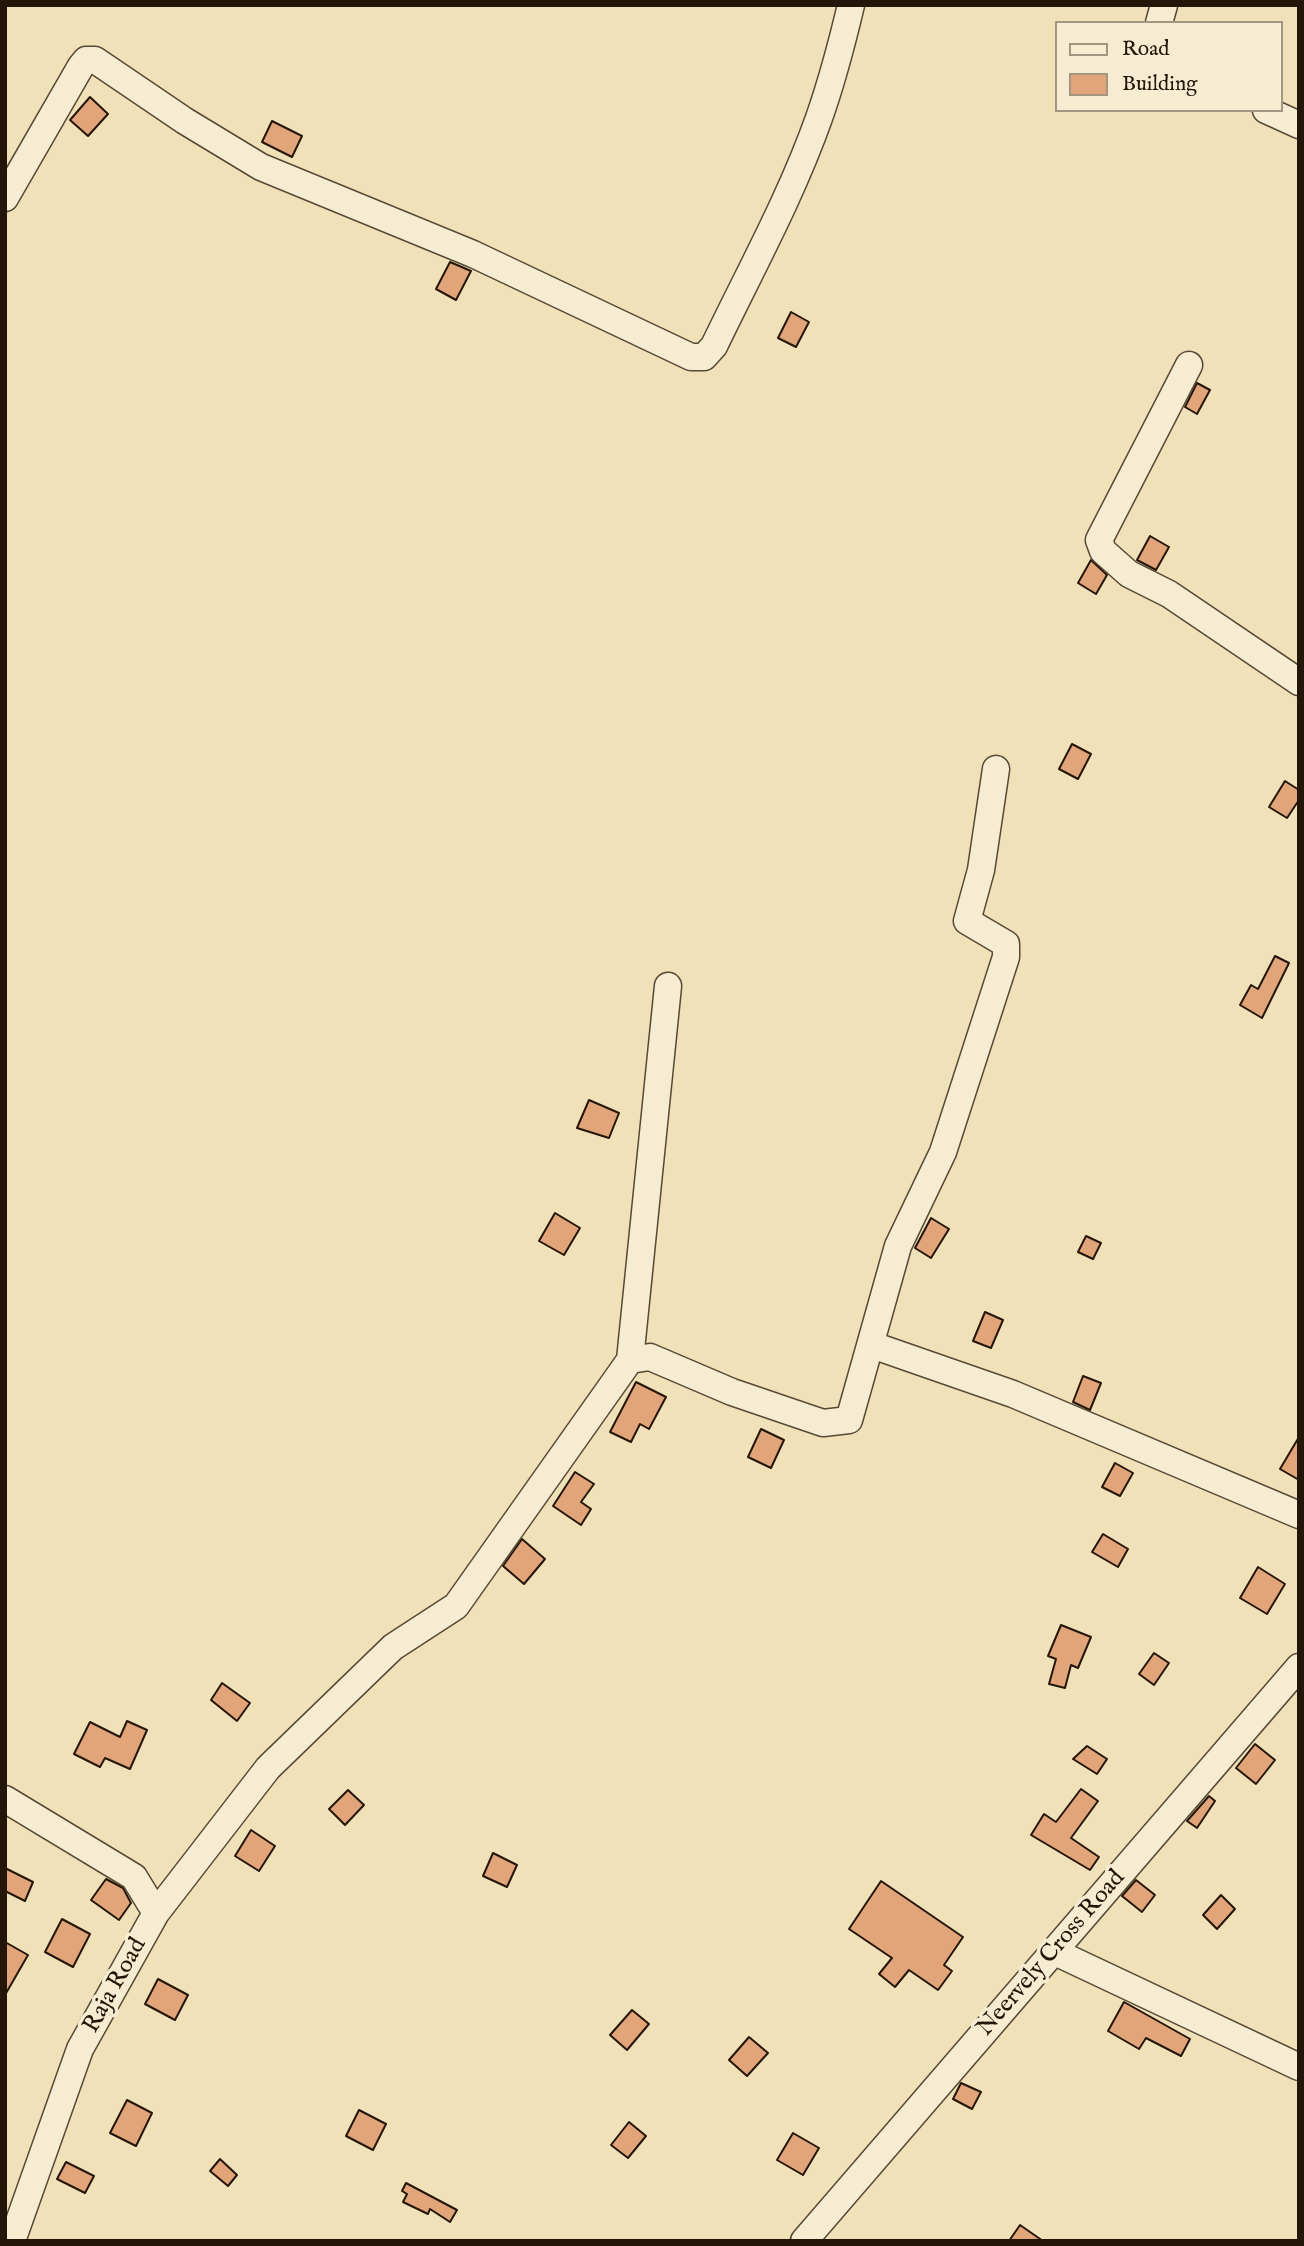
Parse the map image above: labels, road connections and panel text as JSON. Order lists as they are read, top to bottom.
{
  "streets": {
    "street": ["Neervely Cross Road", "Raja Road"]
  },
  "legend": ["Road", "Building"]
}
